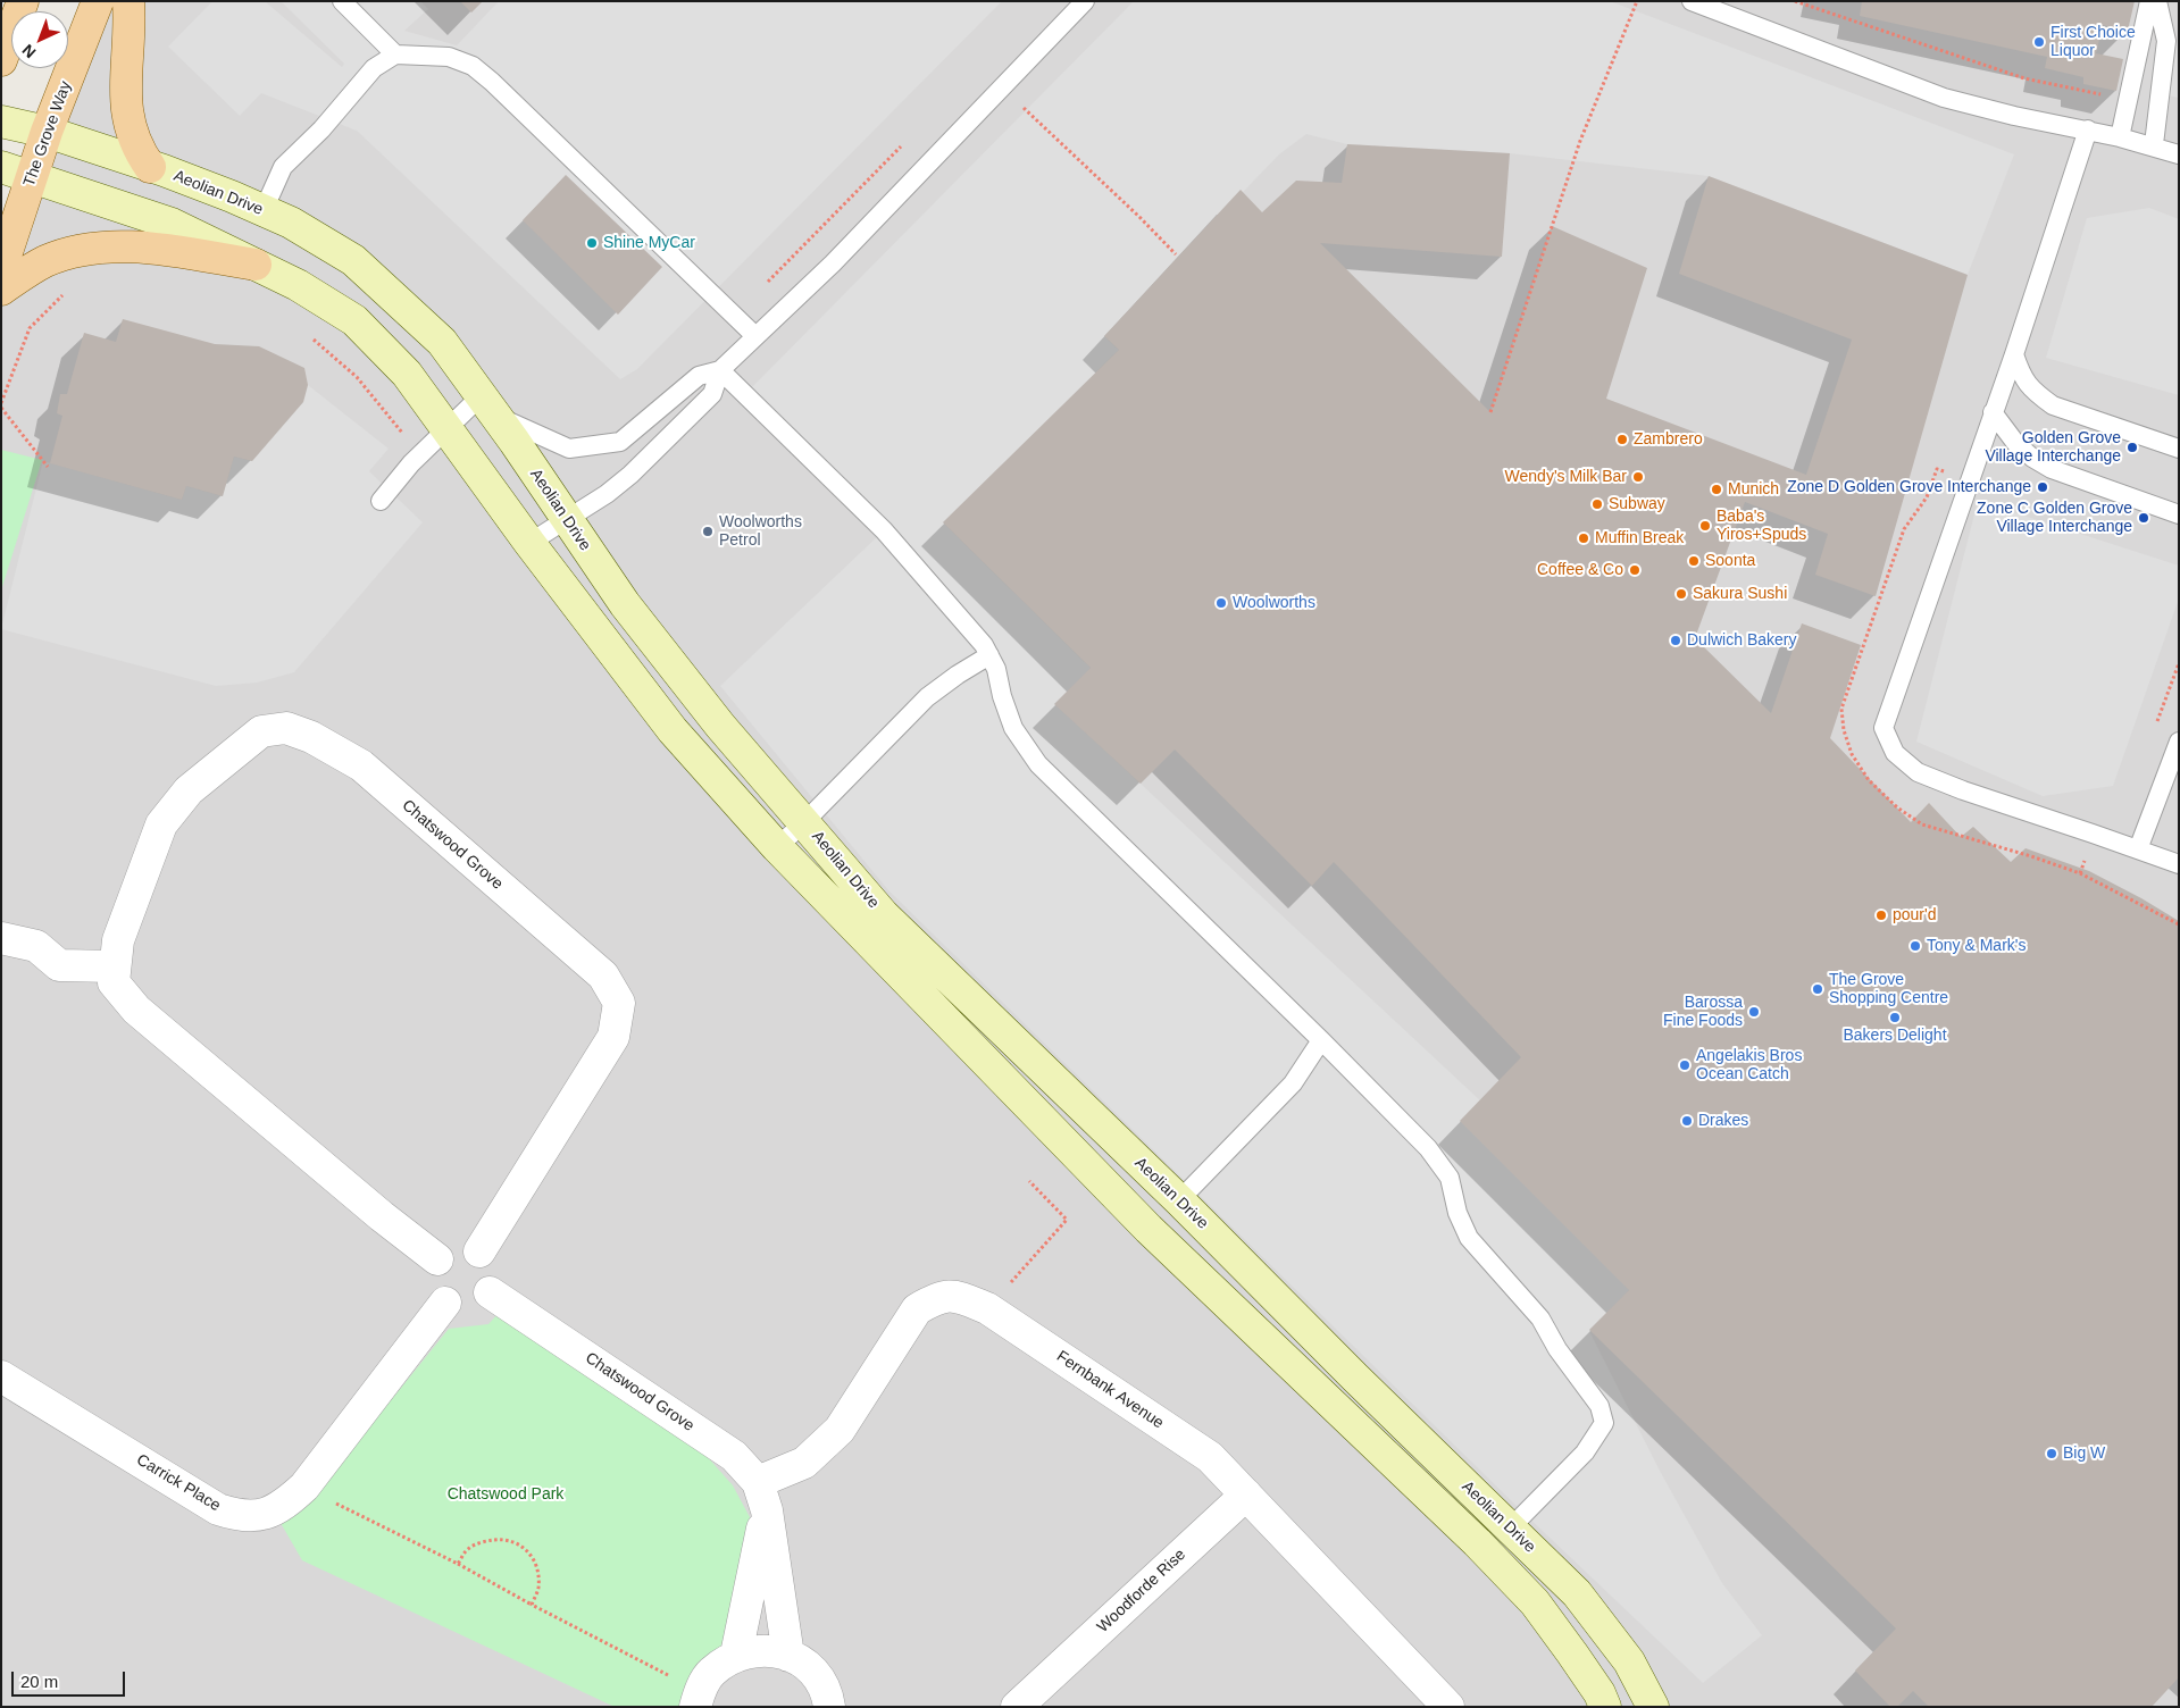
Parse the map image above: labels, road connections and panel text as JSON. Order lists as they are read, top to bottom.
{
  "streets": {
    "main road": ["The Grove Way"],
    "street": [
      "Aeolian Drive",
      "Chatswood Grove",
      "Fernbank Avenue",
      "Carrick Place",
      "Woodforde Rise"
    ]
  },
  "crossings": [
    ["The Grove Way", "Aeolian Drive"],
    ["Chatswood Grove", "Fernbank Avenue"],
    ["Chatswood Grove", "Carrick Place"],
    ["Fernbank Avenue", "Woodforde Rise"]
  ],
  "parks": ["Chatswood Park"],
  "places": [
    "First Choice Liquor",
    "Shine MyCar",
    "Zambrero",
    "Golden Grove Village Interchange",
    "Wendy's Milk Bar",
    "Zone D Golden Grove Interchange",
    "Munich",
    "Subway",
    "Zone C Golden Grove Village Interchange",
    "Baba's Yiros+Spuds",
    "Woolworths Petrol",
    "Muffin Break",
    "Soonta",
    "Coffee & Co",
    "Sakura Sushi",
    "Woolworths",
    "Dulwich Bakery",
    "pour'd",
    "Tony & Mark's",
    "The Grove Shopping Centre",
    "Barossa Fine Foods",
    "Bakers Delight",
    "Angelakis Bros Ocean Catch",
    "Drakes",
    "Big W"
  ],
  "scale_bar": "20 m",
  "north": "bottom left"
}
